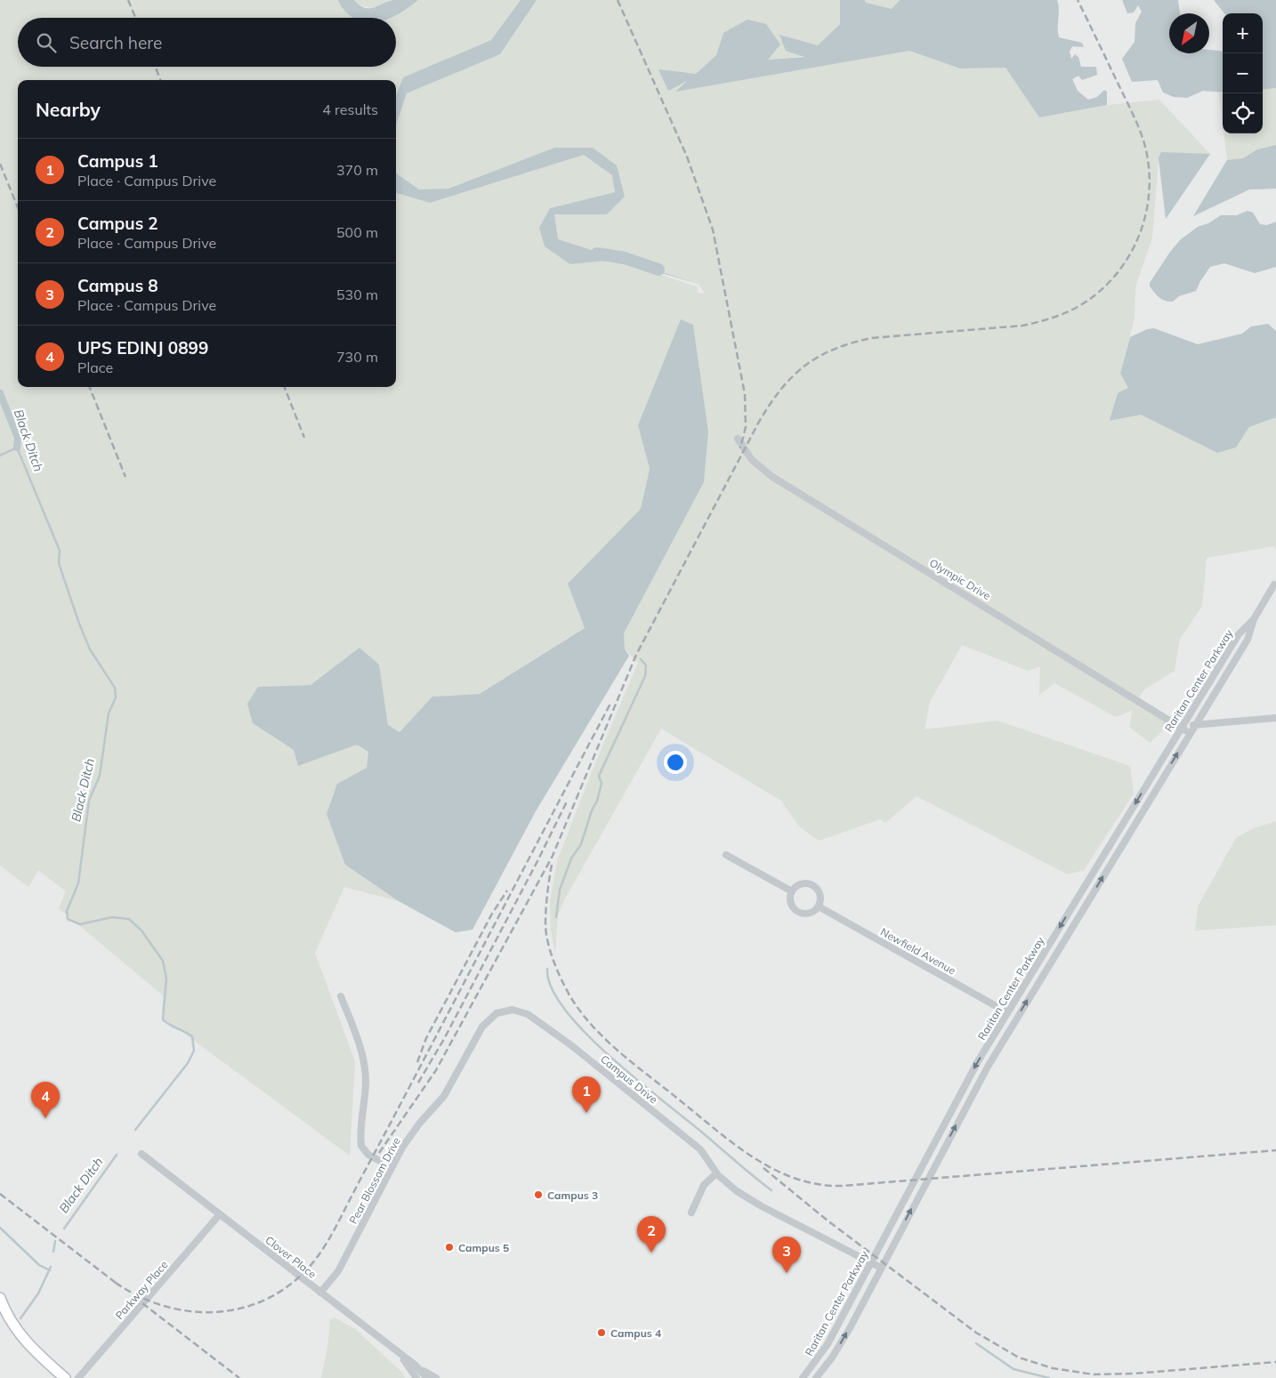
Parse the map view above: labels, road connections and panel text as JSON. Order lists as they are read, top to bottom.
{
  "streets": {
    "street": [
      "Olympic Drive",
      "Raritan Center Parkway",
      "Newfield Avenue",
      "Campus Drive",
      "Pear Blossom Drive",
      "Clover Place",
      "Parkway Place"
    ]
  },
  "crossings": [
    ["Olympic Drive", "Raritan Center Parkway"],
    ["Raritan Center Parkway", "Newfield Avenue"],
    ["Raritan Center Parkway", "Campus Drive"],
    ["Campus Drive", "Pear Blossom Drive"],
    ["Pear Blossom Drive", "Clover Place"],
    ["Clover Place", "Parkway Place"]
  ],
  "water": ["Black Ditch"],
  "places": ["Campus 3", "Campus 5", "Campus 4"],
  "north": "bottom left",
  "page": {
    "map_buttons": ["+", "−"],
    "search": "Search here",
    "heading": ["Nearby", "4 results"],
    "list": [
      {
        "mark": "1",
        "name": "Campus 1",
        "note": "Place · Campus Drive",
        "value": "370 m"
      },
      {
        "mark": "2",
        "name": "Campus 2",
        "note": "Place · Campus Drive",
        "value": "500 m"
      },
      {
        "mark": "3",
        "name": "Campus 8",
        "note": "Place · Campus Drive",
        "value": "530 m"
      },
      {
        "mark": "4",
        "name": "UPS EDINJ 0899",
        "note": "Place",
        "value": "730 m"
      }
    ],
    "pins": [
      "1",
      "4",
      "2",
      "3"
    ]
  }
}
